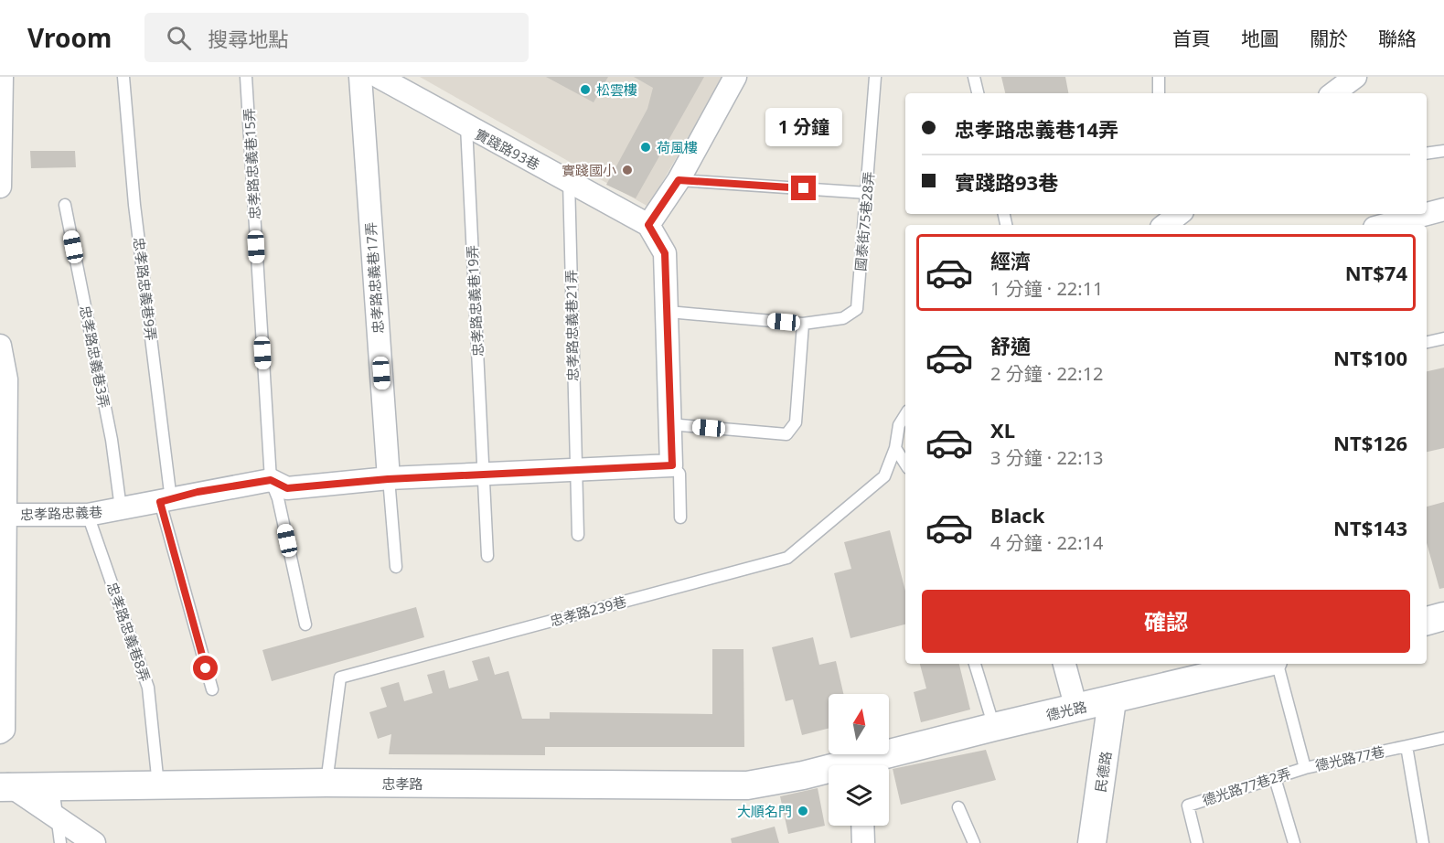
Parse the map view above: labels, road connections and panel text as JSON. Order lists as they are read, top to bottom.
{
  "streets": {
    "street": [
      "實踐路93巷",
      "忠孝路忠義巷17弄",
      "忠孝路忠義巷",
      "德光路",
      "民德路",
      "忠孝路"
    ],
    "lane": [
      "忠孝路忠義巷15弄",
      "國泰街75巷28弄",
      "忠孝路忠義巷9弄",
      "忠孝路忠義巷19弄",
      "忠孝路忠義巷21弄",
      "忠孝路忠義巷3弄",
      "忠孝路239巷",
      "忠孝路忠義巷8弄",
      "德光路77巷",
      "德光路77巷2弄"
    ]
  },
  "crossings": [
    ["實踐路93巷", "忠孝路忠義巷19弄"],
    ["實踐路93巷", "忠孝路忠義巷21弄"],
    ["忠孝路忠義巷15弄", "忠孝路忠義巷"],
    ["忠孝路忠義巷17弄", "忠孝路忠義巷"],
    ["忠孝路忠義巷9弄", "忠孝路忠義巷"],
    ["忠孝路忠義巷19弄", "忠孝路忠義巷"],
    ["忠孝路忠義巷21弄", "忠孝路忠義巷"],
    ["忠孝路忠義巷3弄", "忠孝路忠義巷"],
    ["忠孝路忠義巷", "忠孝路忠義巷8弄"],
    ["忠孝路239巷", "忠孝路"],
    ["忠孝路忠義巷8弄", "忠孝路"],
    ["德光路", "民德路"],
    ["德光路", "忠孝路"],
    ["德光路77巷", "德光路77巷2弄"]
  ],
  "places": [
    "松雲樓",
    "荷風樓",
    "實踐國小",
    "大順名門"
  ],
  "north": "top",
  "page": {
    "header": "Vroom",
    "search": "搜尋地點",
    "nav": [
      "首頁",
      "地圖",
      "關於",
      "聯絡"
    ],
    "banner": ["忠孝路忠義巷14弄", "實踐路93巷"],
    "bubble": "1 分鐘",
    "list": [
      {
        "name": "經濟",
        "note": "1 分鐘 · 22:11",
        "value": "NT$74"
      },
      {
        "name": "舒適",
        "note": "2 分鐘 · 22:12",
        "value": "NT$100"
      },
      {
        "name": "XL",
        "note": "3 分鐘 · 22:13",
        "value": "NT$126"
      },
      {
        "name": "Black",
        "note": "4 分鐘 · 22:14",
        "value": "NT$143"
      }
    ],
    "buttons": "確認"
  }
}
